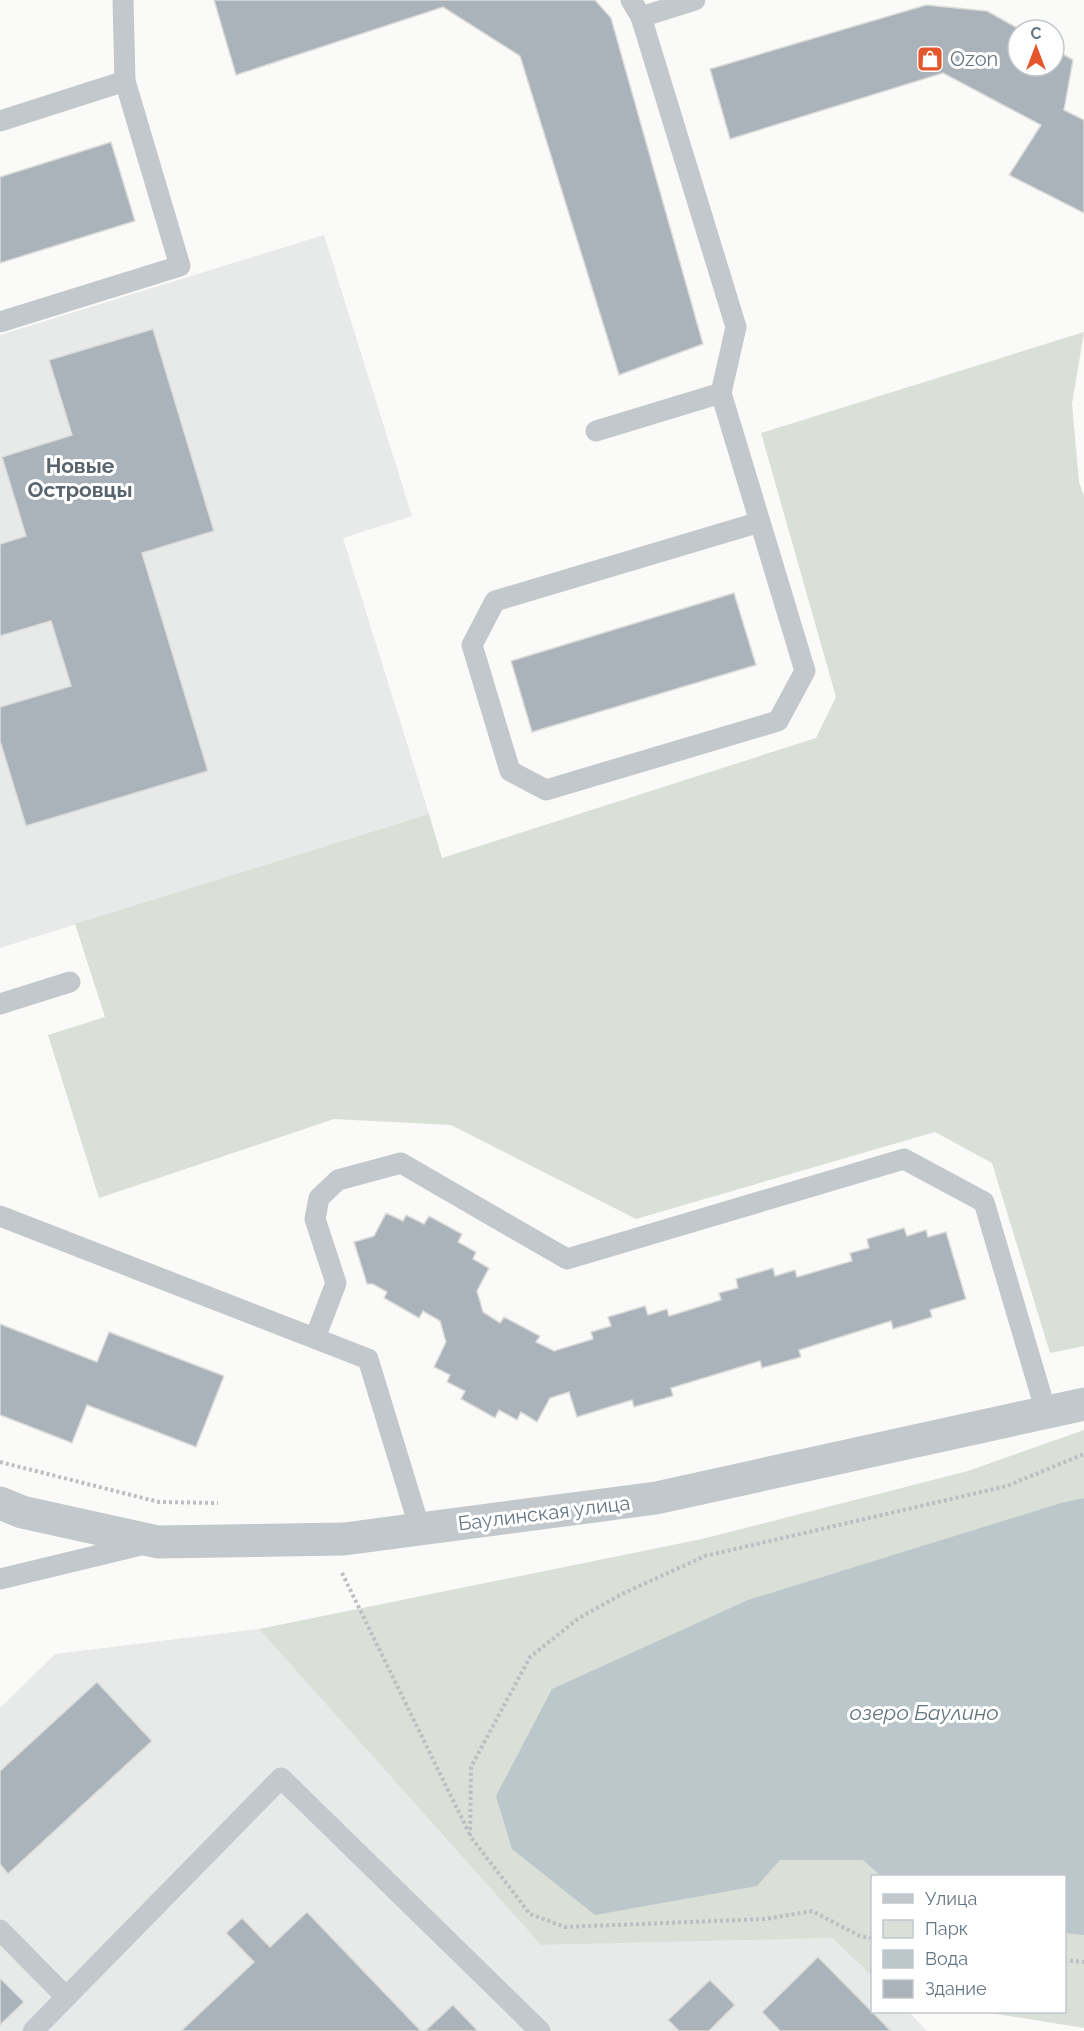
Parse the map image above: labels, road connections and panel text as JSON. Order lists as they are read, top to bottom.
{
  "streets": {
    "street": ["Баулинская улица"]
  },
  "districts": ["Новые Островцы"],
  "water": ["озеро Баулино"],
  "places": {
    "shop": ["Ozon"]
  },
  "legend": [
    "Улица",
    "Парк",
    "Вода",
    "Здание"
  ],
  "north": "top"
}
